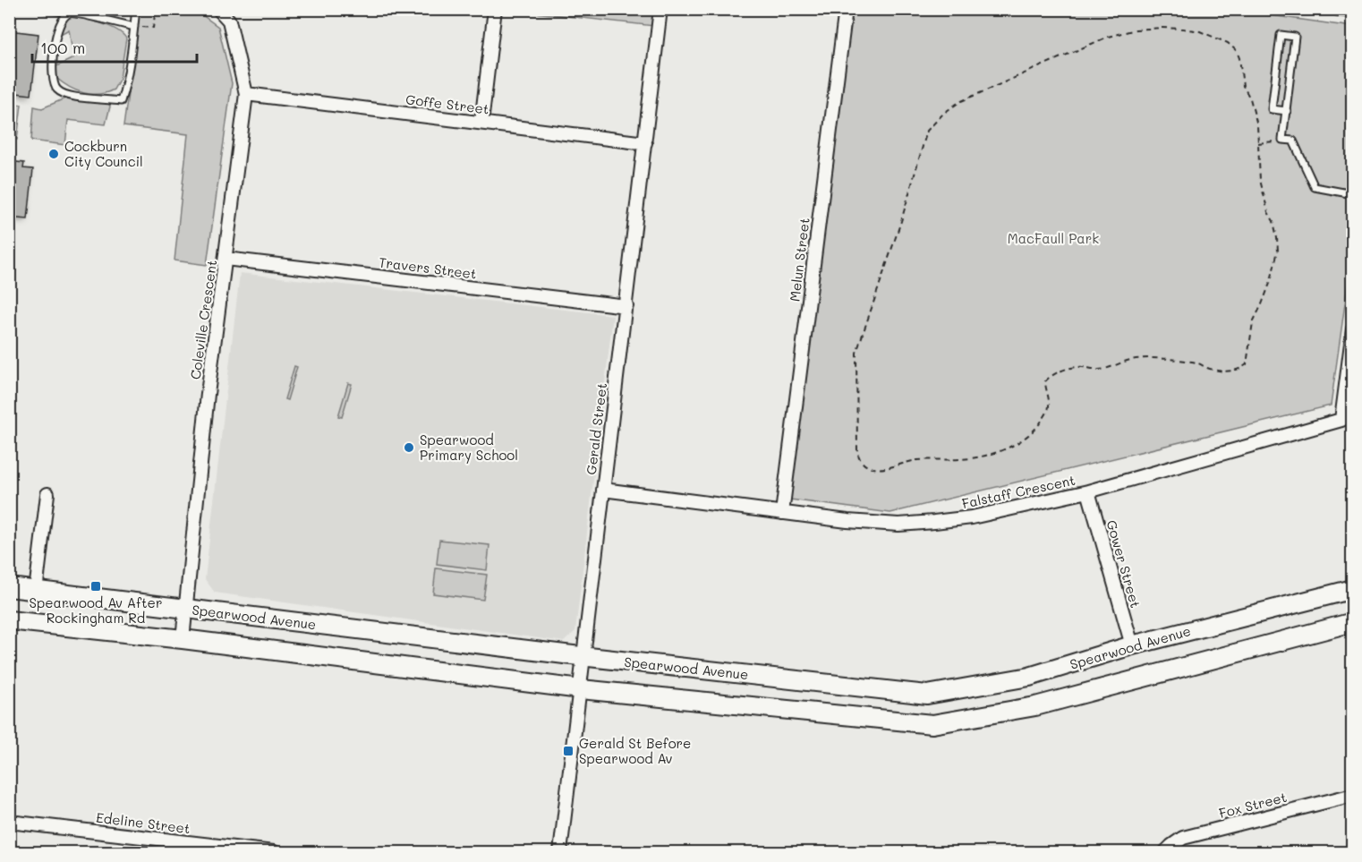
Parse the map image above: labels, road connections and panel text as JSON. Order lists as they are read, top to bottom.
{
  "streets": {
    "main road": ["Spearwood Avenue"],
    "street": [
      "Goffe Street",
      "Melun Street",
      "Travers Street",
      "Coleville Crescent",
      "Gerald Street",
      "Falstaff Crescent",
      "Gower Street",
      "Fox Street",
      "Edeline Street"
    ]
  },
  "crossings": [
    ["Goffe Street", "Coleville Crescent"],
    ["Goffe Street", "Gerald Street"],
    ["Melun Street", "Falstaff Crescent"],
    ["Travers Street", "Coleville Crescent"],
    ["Travers Street", "Gerald Street"],
    ["Coleville Crescent", "Spearwood Avenue"],
    ["Gerald Street", "Falstaff Crescent"],
    ["Gerald Street", "Spearwood Avenue"],
    ["Falstaff Crescent", "Gower Street"],
    ["Gower Street", "Spearwood Avenue"]
  ],
  "parks": ["MacFaull Park"],
  "places": {
    "other": ["Cockburn City Council", "Spearwood Primary School"],
    "transit": ["Spearwood Av After Rockingham Rd", "Gerald St Before Spearwood Av"]
  },
  "scale_bar": "100 m"
}
